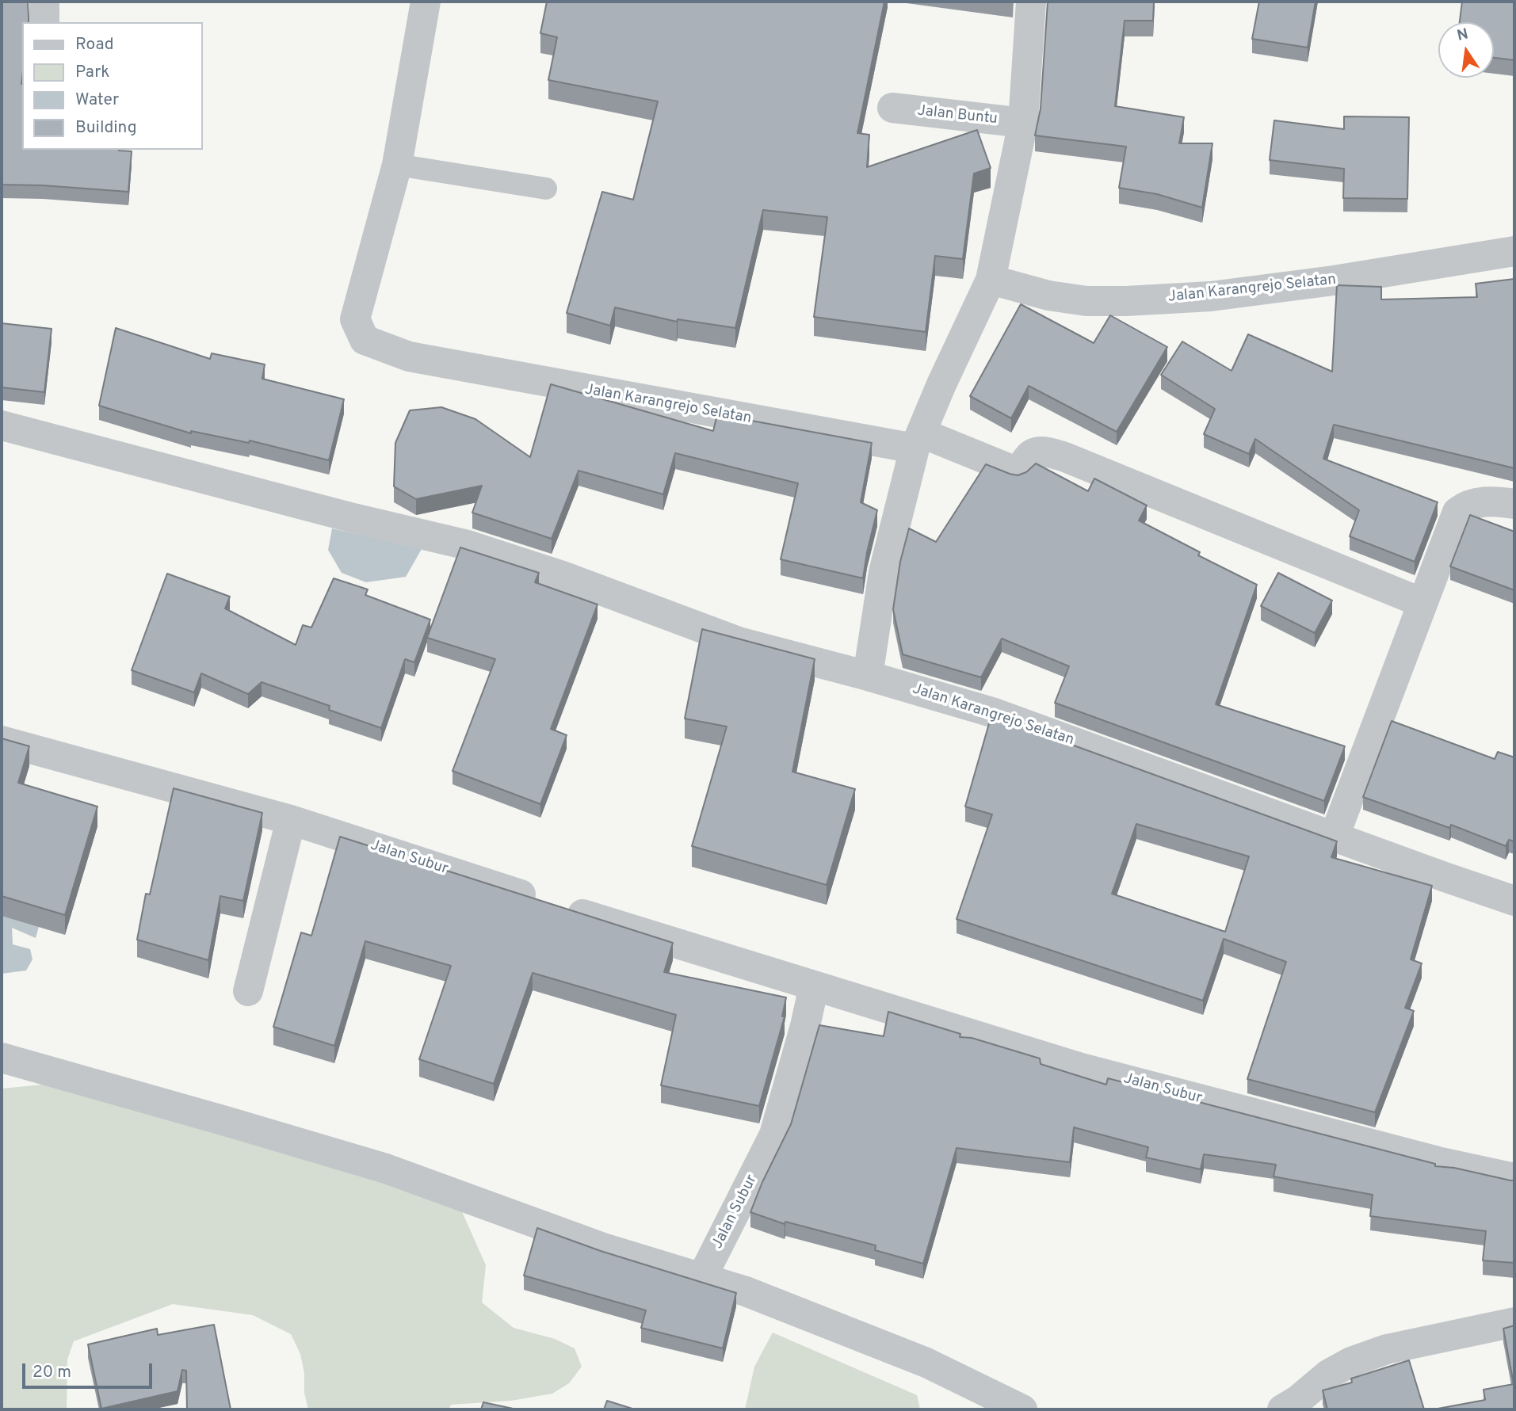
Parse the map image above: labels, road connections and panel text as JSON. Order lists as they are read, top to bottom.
{
  "streets": {
    "street": ["Jalan Buntu", "Jalan Karangrejo Selatan", "Jalan Subur"]
  },
  "legend": [
    "Road",
    "Park",
    "Water",
    "Building"
  ],
  "scale_bar": "20 m",
  "north": "top"
}
